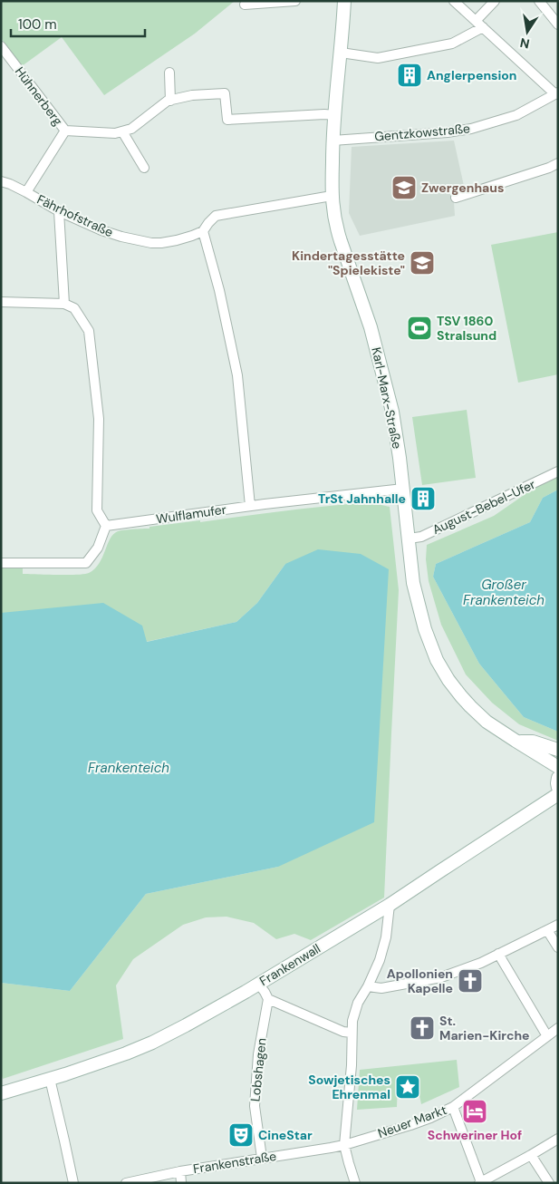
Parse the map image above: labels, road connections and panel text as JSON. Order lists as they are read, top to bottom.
{
  "streets": {
    "main road": ["Karl-Marx-Straße", "Frankenwall"],
    "street": [
      "Hühnerberg",
      "Gentzkowstraße",
      "Fährhofstraße",
      "August-Bebel-Ufer",
      "Wulflamufer",
      "Lobshagen",
      "Neuer Markt",
      "Frankenstraße"
    ]
  },
  "crossings": [
    ["Hühnerberg", "Fährhofstraße"],
    ["Gentzkowstraße", "Karl-Marx-Straße"],
    ["Fährhofstraße", "Karl-Marx-Straße"],
    ["Karl-Marx-Straße", "August-Bebel-Ufer"],
    ["Karl-Marx-Straße", "Wulflamufer"],
    ["Lobshagen", "Frankenstraße"],
    ["Neuer Markt", "Frankenstraße"]
  ],
  "water": ["Großer Frankenteich", "Frankenteich"],
  "places": {
    "building": ["Anglerpension", "TrSt Jahnhalle"],
    "school or university": ["Zwergenhaus", "Kindertagesstätte \"Spielekiste\""],
    "sports": ["TSV 1860 Stralsund"],
    "church": ["Apollonien Kapelle", "St. Marien-Kirche"],
    "place": ["Sowjetisches Ehrenmal"],
    "hotel": ["Schweriner Hof"],
    "theatre": ["CineStar"]
  },
  "scale_bar": "100 m",
  "north": "bottom"
}
